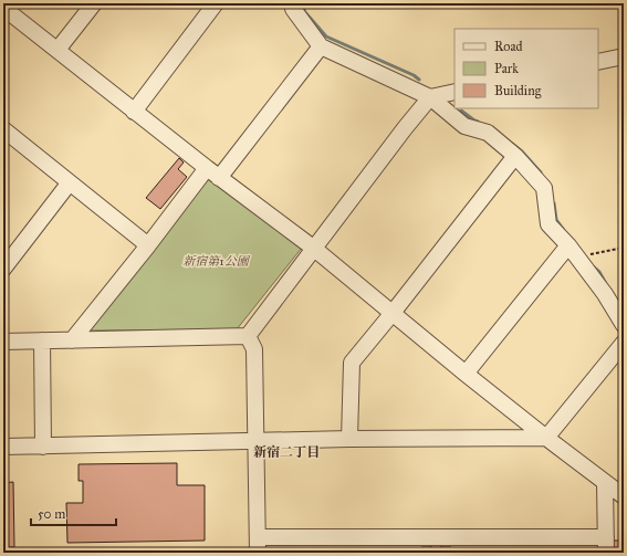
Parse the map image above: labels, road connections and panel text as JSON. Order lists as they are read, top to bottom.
{
  "districts": ["新宿二丁目"],
  "parks": ["新宿第1公園"],
  "legend": ["Road", "Park", "Building"],
  "scale_bar": "50 m"
}
